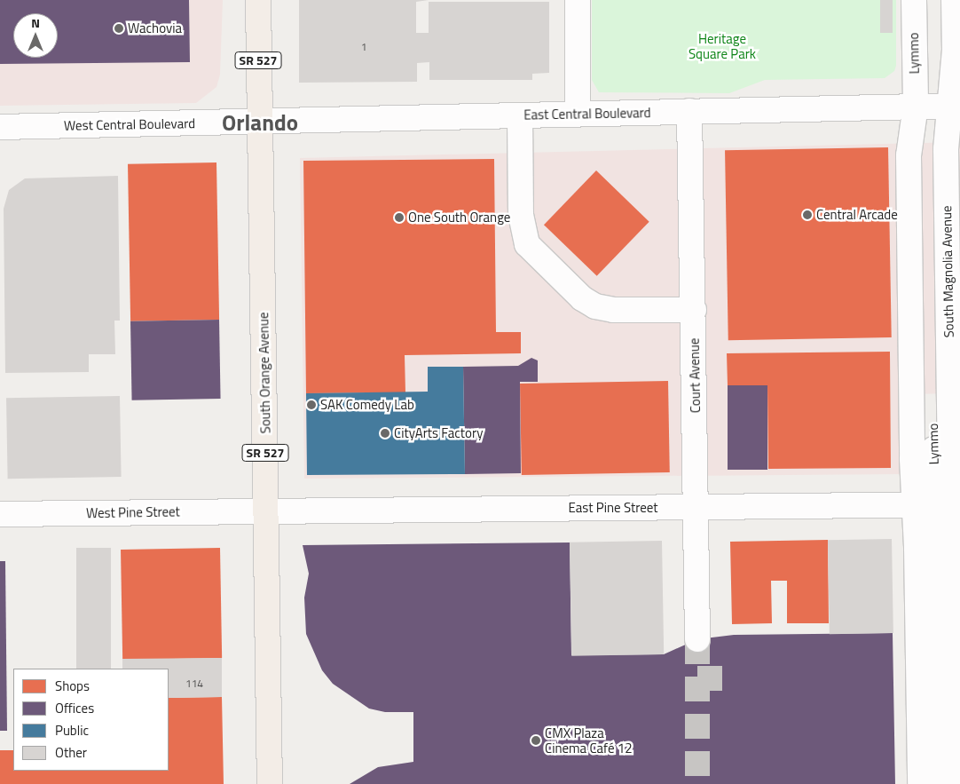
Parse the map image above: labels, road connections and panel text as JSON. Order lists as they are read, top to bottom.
{
  "streets": {
    "main road": ["SR 527", "South Orange Avenue"],
    "street": [
      "Lymmo",
      "East Central Boulevard",
      "West Central Boulevard",
      "South Magnolia Avenue",
      "Court Avenue",
      "East Pine Street",
      "West Pine Street"
    ]
  },
  "crossings": [
    ["Lymmo", "East Central Boulevard"],
    ["Lymmo", "South Magnolia Avenue"],
    ["Lymmo", "East Pine Street"],
    ["SR 527", "East Central Boulevard"],
    ["SR 527", "West Central Boulevard"],
    ["SR 527", "South Orange Avenue"],
    ["East Central Boulevard", "West Central Boulevard"],
    ["East Central Boulevard", "South Magnolia Avenue"],
    ["East Central Boulevard", "South Orange Avenue"],
    ["East Central Boulevard", "Court Avenue"],
    ["West Central Boulevard", "South Orange Avenue"],
    ["South Magnolia Avenue", "East Pine Street"],
    ["South Orange Avenue", "East Pine Street"],
    ["South Orange Avenue", "West Pine Street"],
    ["Court Avenue", "East Pine Street"],
    ["East Pine Street", "West Pine Street"]
  ],
  "districts": ["Orlando"],
  "parks": ["Heritage Square Park"],
  "places": [
    "Wachovia",
    "Central Arcade",
    "One South Orange",
    "SAK Comedy Lab",
    "CityArts Factory",
    "CMX Plaza Cinema Café 12"
  ],
  "house_numbers": ["1", "114"],
  "legend": [
    "Shops",
    "Offices",
    "Public",
    "Other"
  ],
  "north": "top"
}
